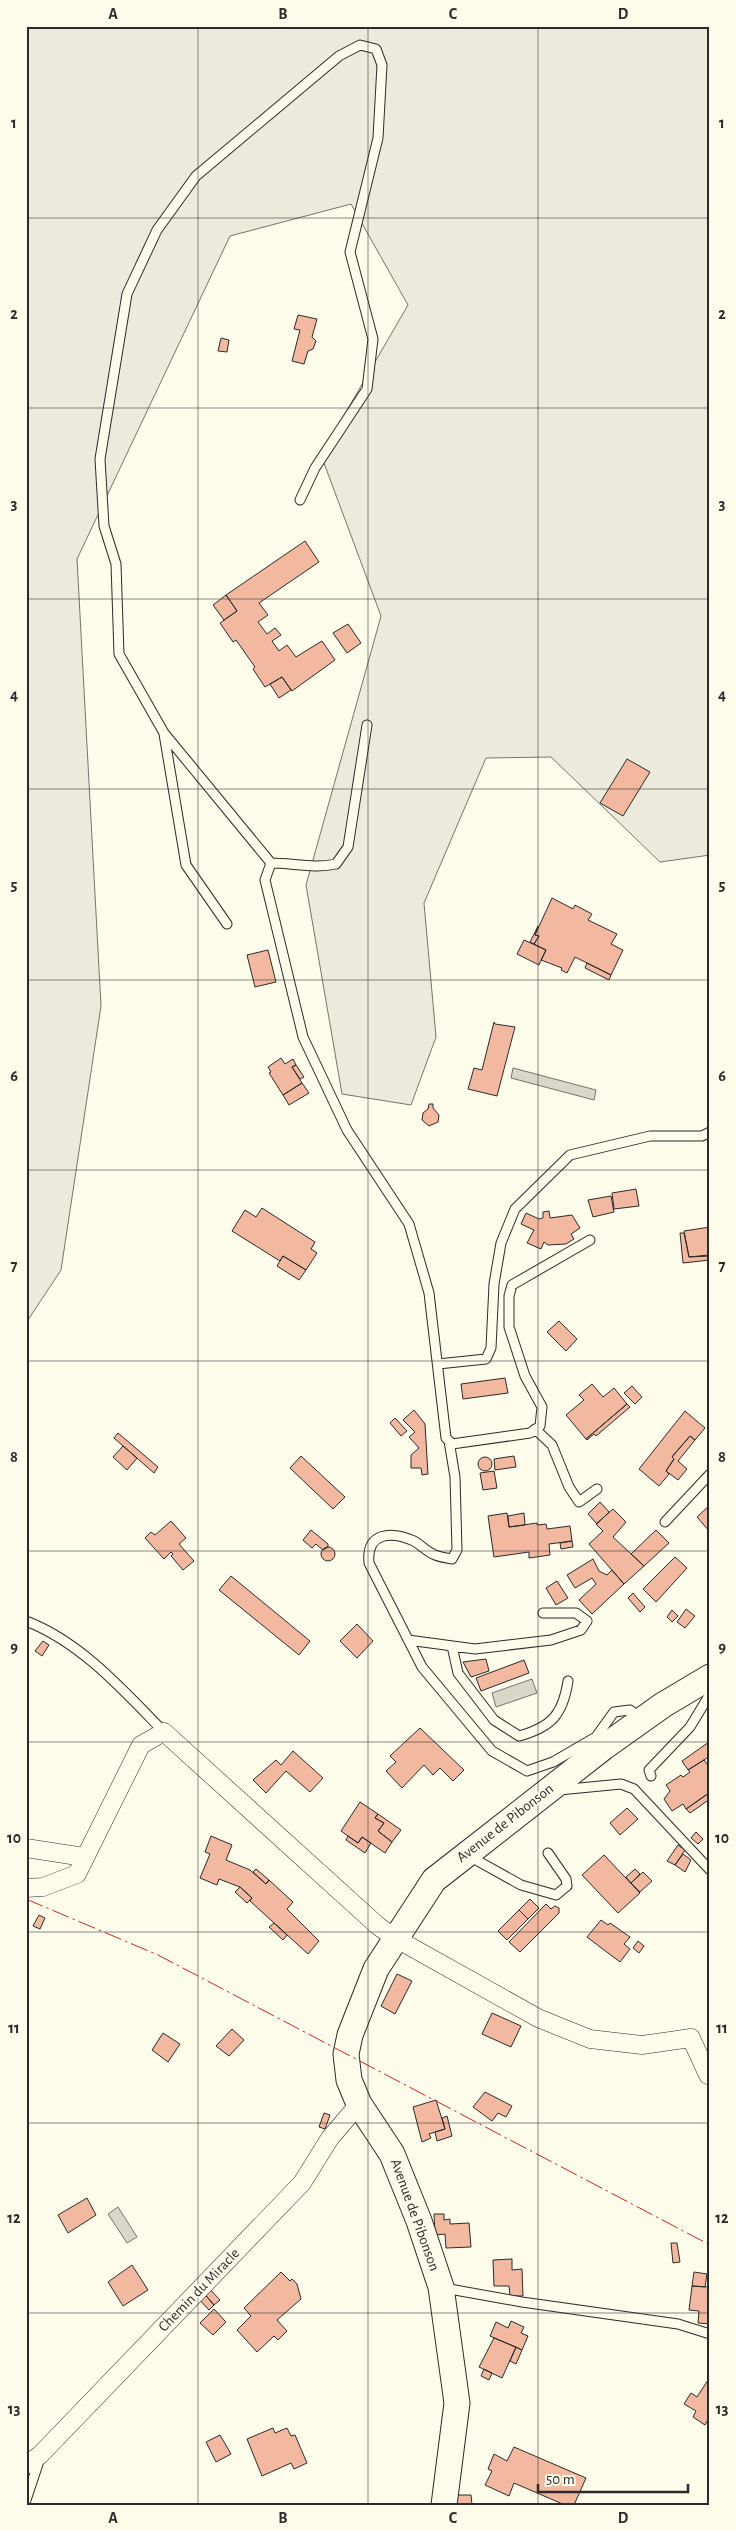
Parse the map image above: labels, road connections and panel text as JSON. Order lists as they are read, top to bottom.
{
  "streets": {
    "street": ["Avenue de Pibonson", "Chemin du Miracle"]
  },
  "crossings": [
    ["Avenue de Pibonson", "Chemin du Miracle"]
  ],
  "scale_bar": "50 m",
  "grid": {
    "columns": [
      "A",
      "B",
      "C",
      "D"
    ],
    "rows": [
      "1",
      "2",
      "3",
      "4",
      "5",
      "6",
      "7",
      "8",
      "9",
      "10",
      "11",
      "12",
      "13"
    ]
  }
}
